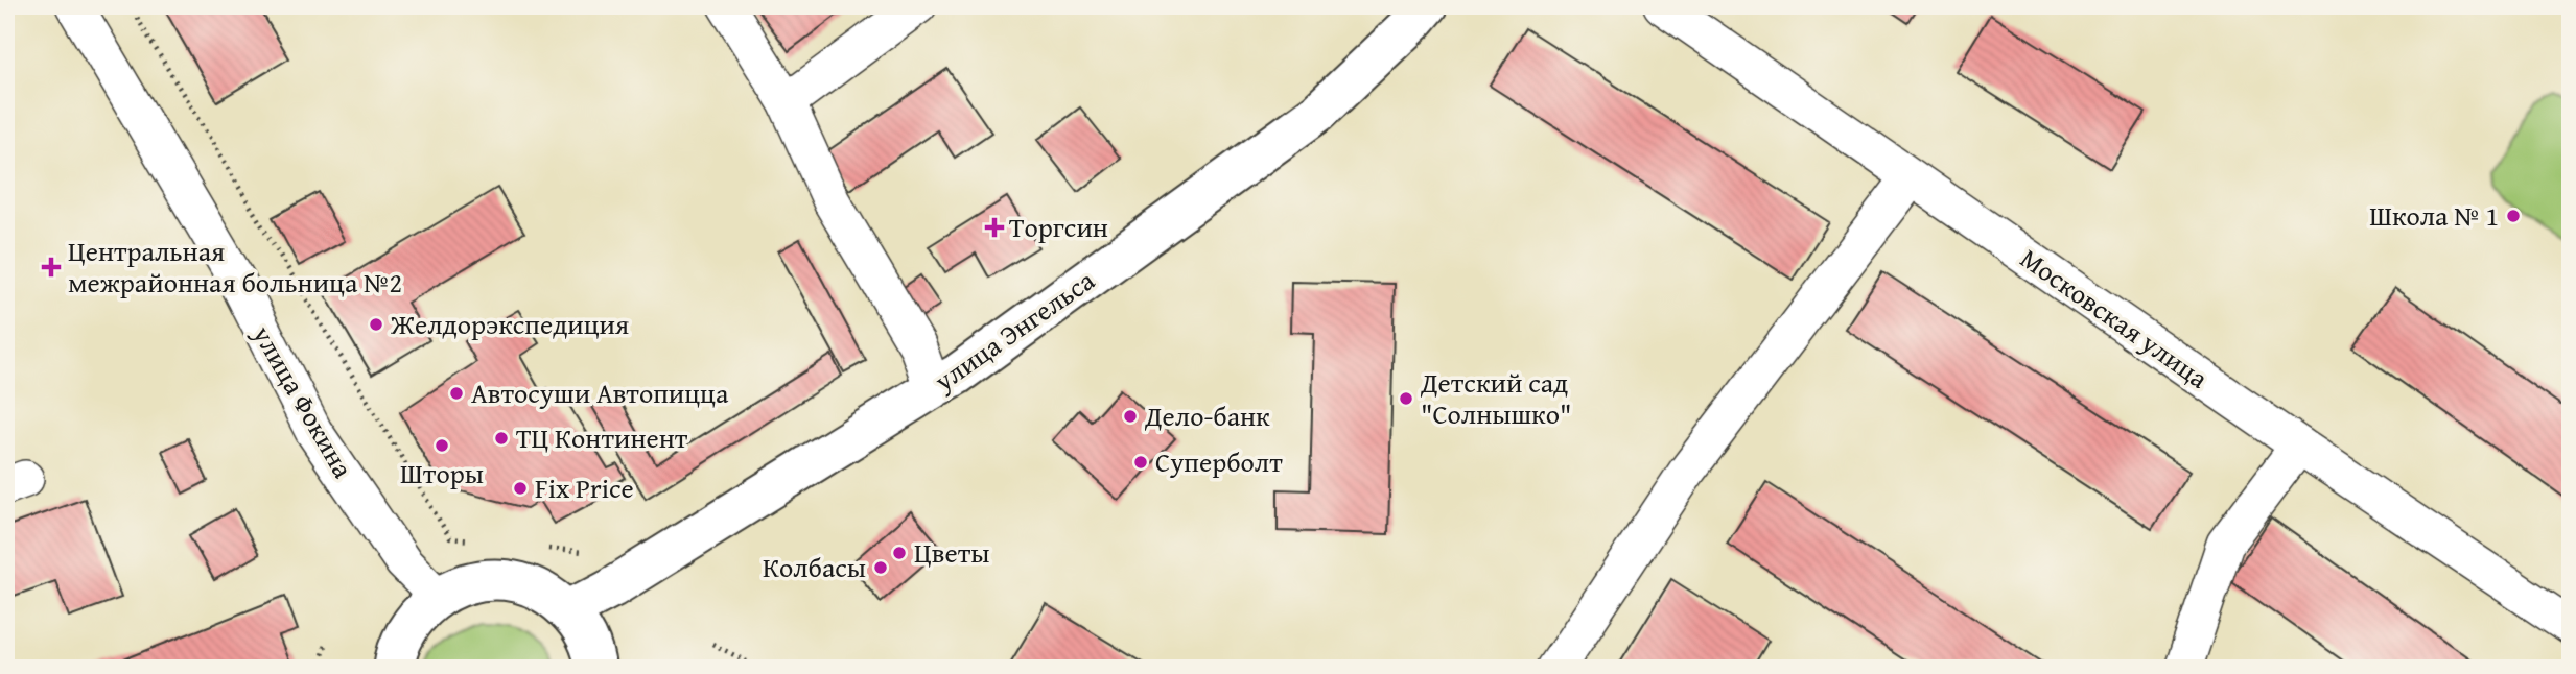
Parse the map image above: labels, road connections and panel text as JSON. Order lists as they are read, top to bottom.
{
  "streets": {
    "main road": ["улица Энгельса"],
    "street": ["Московская улица", "улица Фокина"]
  },
  "places": {
    "other": [
      "Школа № 1",
      "Желдорэкспедиция",
      "Автосуши Автопицца",
      "Детский сад \"Солнышко\"",
      "Дело-банк",
      "ТЦ Континент",
      "Шторы",
      "Суперболт",
      "Fix Price",
      "Цветы",
      "Колбасы"
    ],
    "health": ["Торгсин", "Центральная межрайонная больница №2"]
  }
}
